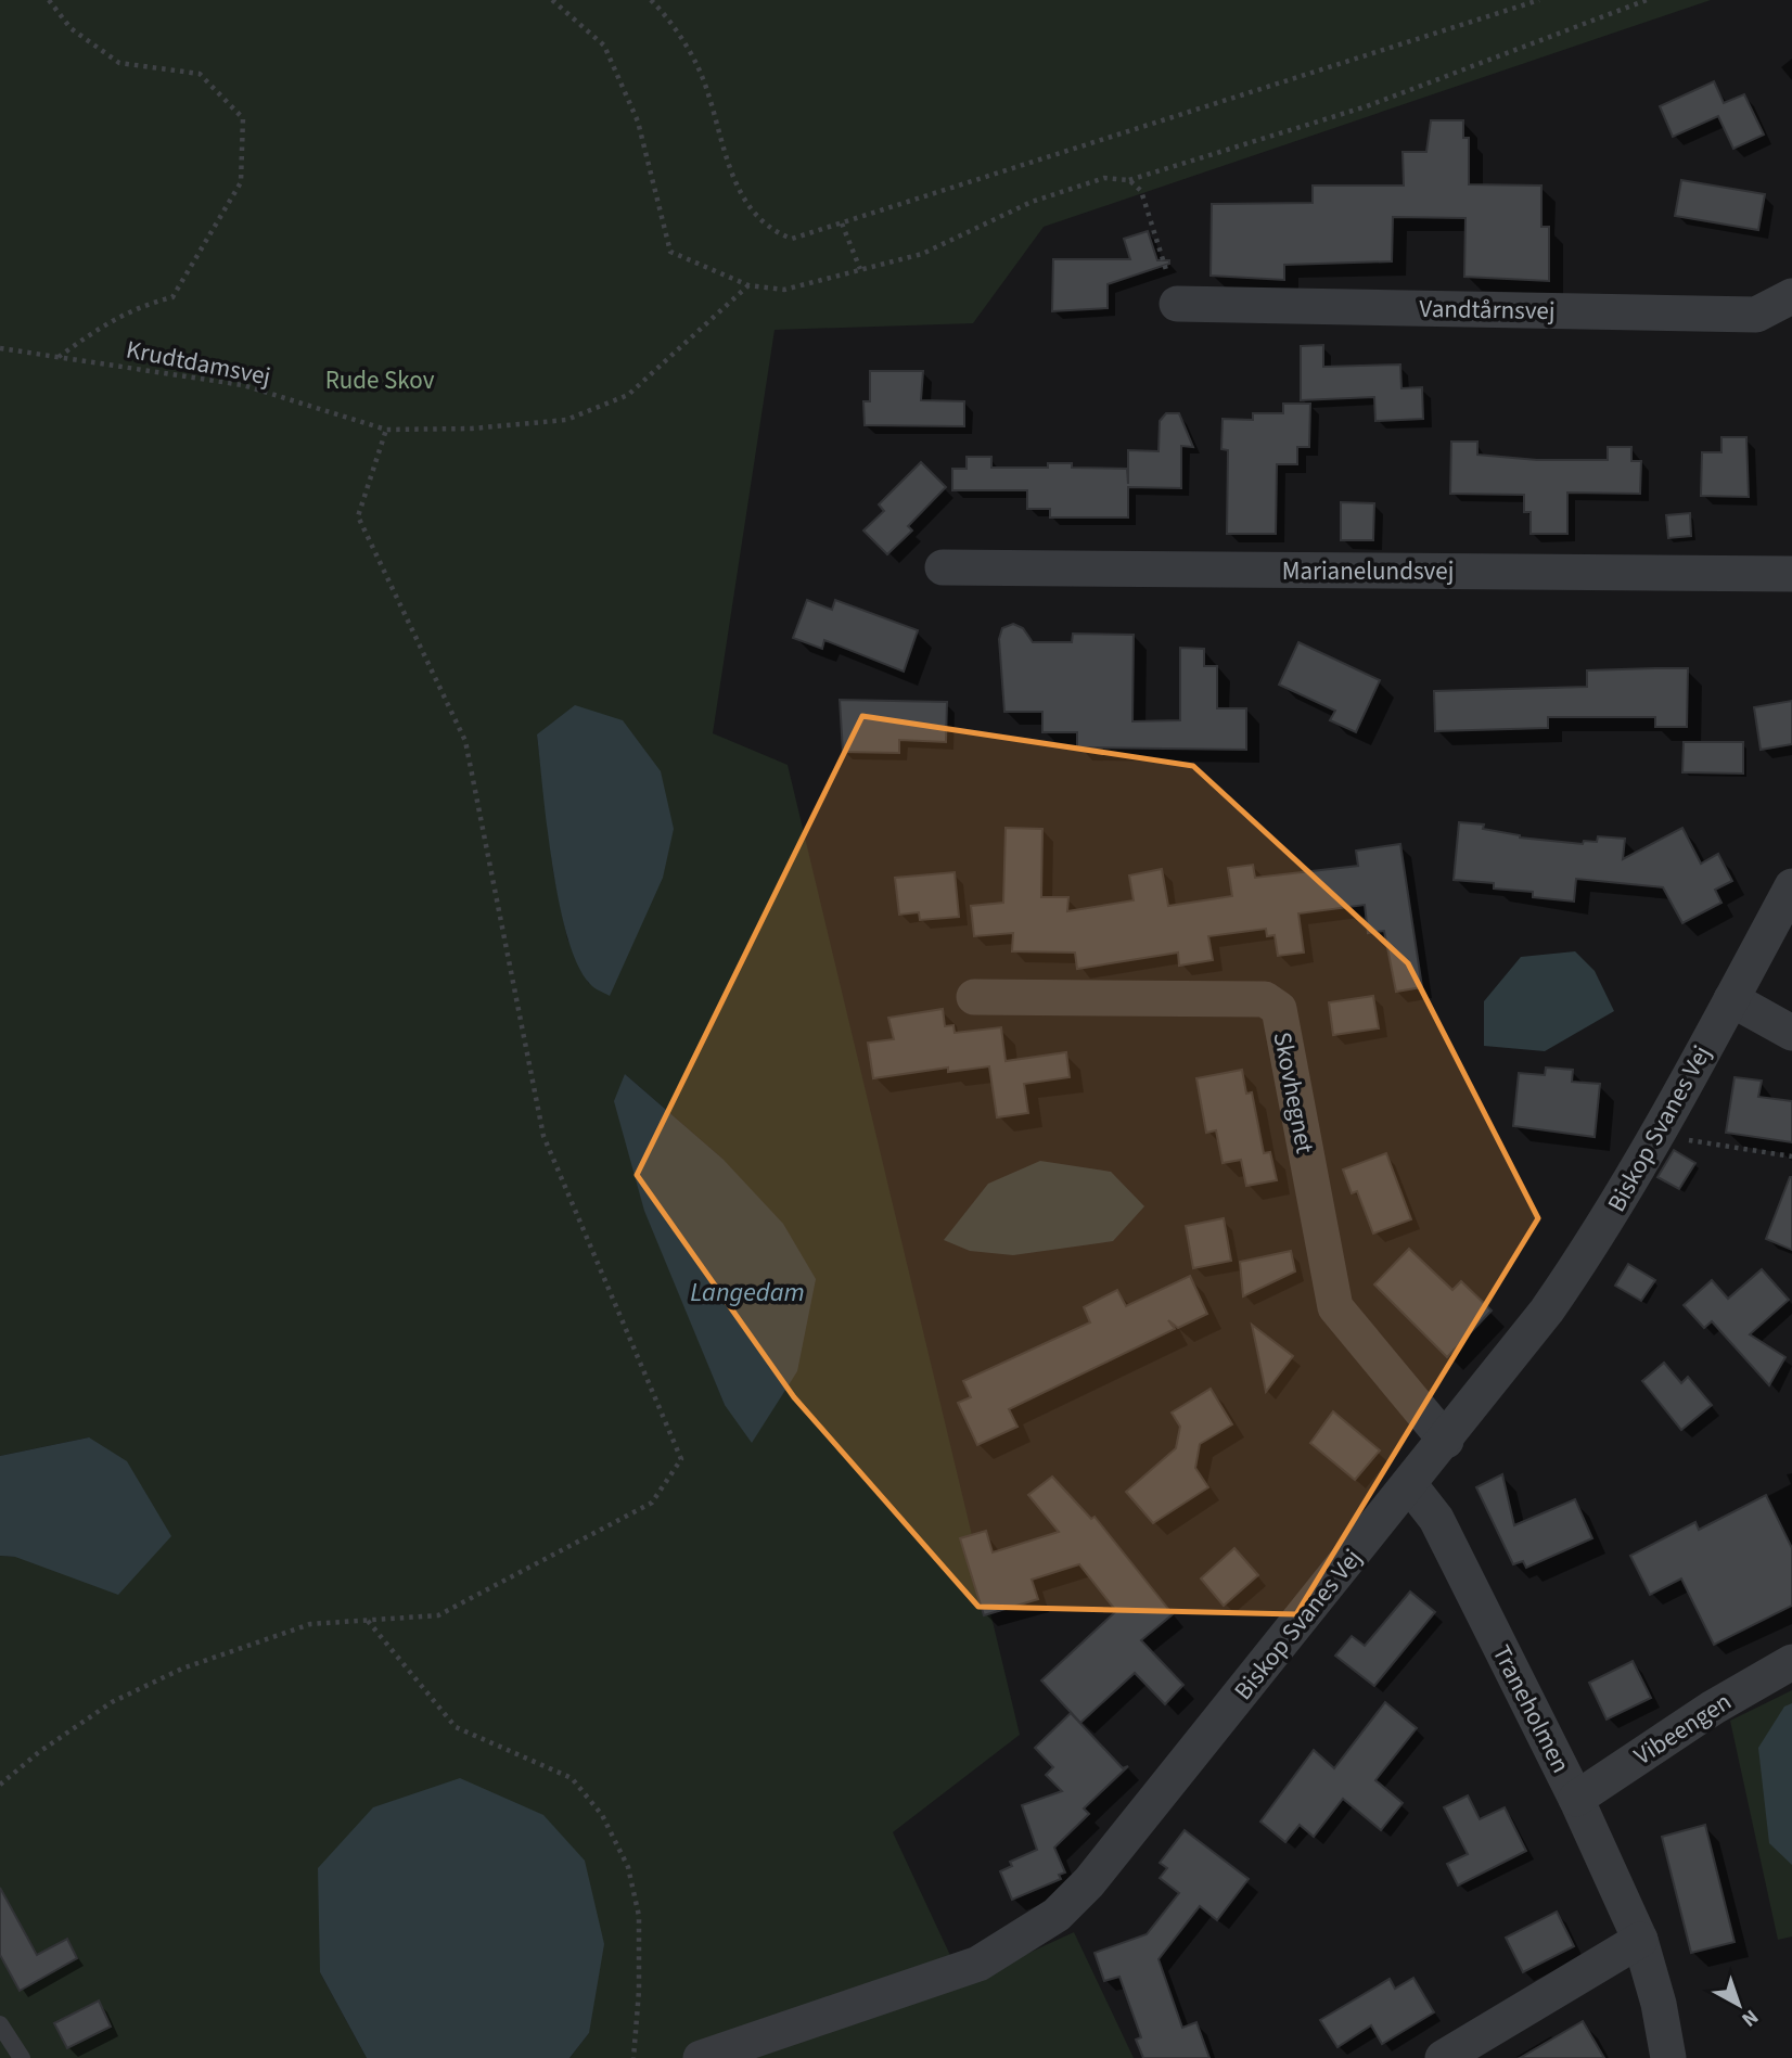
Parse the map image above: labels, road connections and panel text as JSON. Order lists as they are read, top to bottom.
{
  "streets": {
    "street": [
      "Vandtårnsvej",
      "Marianelundsvej",
      "Skovhegnet",
      "Biskop Svanes Vej",
      "Traneholmen",
      "Vibeengen"
    ],
    "path": ["Krudtdamsvej"]
  },
  "crossings": [
    ["Skovhegnet", "Biskop Svanes Vej"],
    ["Biskop Svanes Vej", "Traneholmen"],
    ["Traneholmen", "Vibeengen"]
  ],
  "water": ["Langedam"],
  "parks": ["Rude Skov"],
  "north": "bottom right"
}
